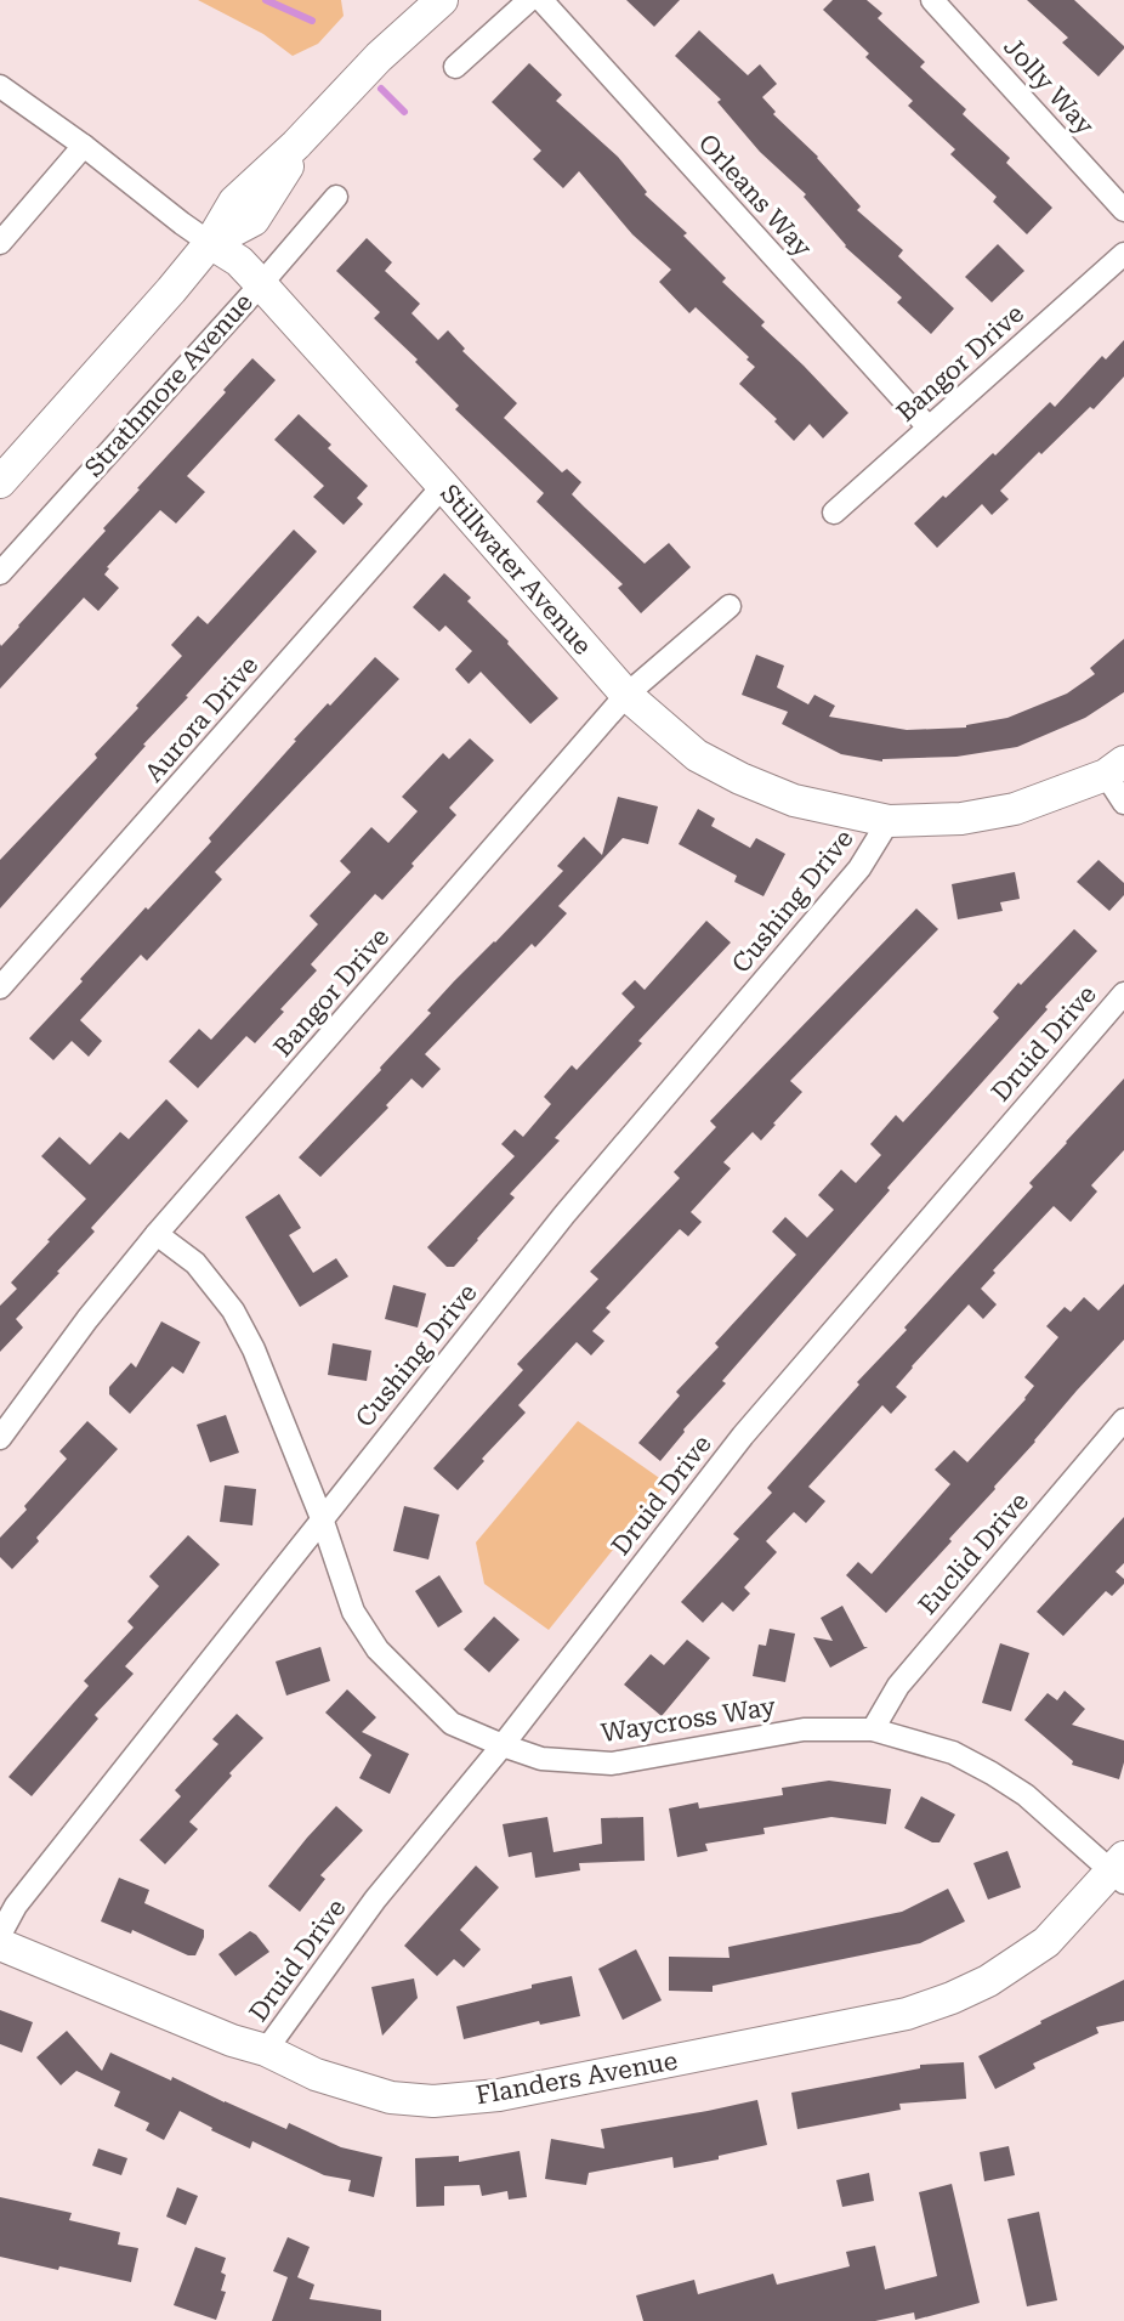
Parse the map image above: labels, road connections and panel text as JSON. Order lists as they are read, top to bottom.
{
  "streets": {
    "street": [
      "Jolly Way",
      "Orleans Way",
      "Bangor Drive",
      "Strathmore Avenue",
      "Stillwater Avenue",
      "Aurora Drive",
      "Cushing Drive",
      "Druid Drive",
      "Euclid Drive",
      "Waycross Way",
      "Flanders Avenue"
    ]
  },
  "crossings": [
    ["Orleans Way", "Bangor Drive"],
    ["Bangor Drive", "Stillwater Avenue"],
    ["Bangor Drive", "Waycross Way"],
    ["Strathmore Avenue", "Stillwater Avenue"],
    ["Stillwater Avenue", "Aurora Drive"],
    ["Stillwater Avenue", "Cushing Drive"],
    ["Cushing Drive", "Waycross Way"],
    ["Druid Drive", "Waycross Way"],
    ["Druid Drive", "Flanders Avenue"],
    ["Euclid Drive", "Waycross Way"],
    ["Waycross Way", "Flanders Avenue"]
  ]
}
